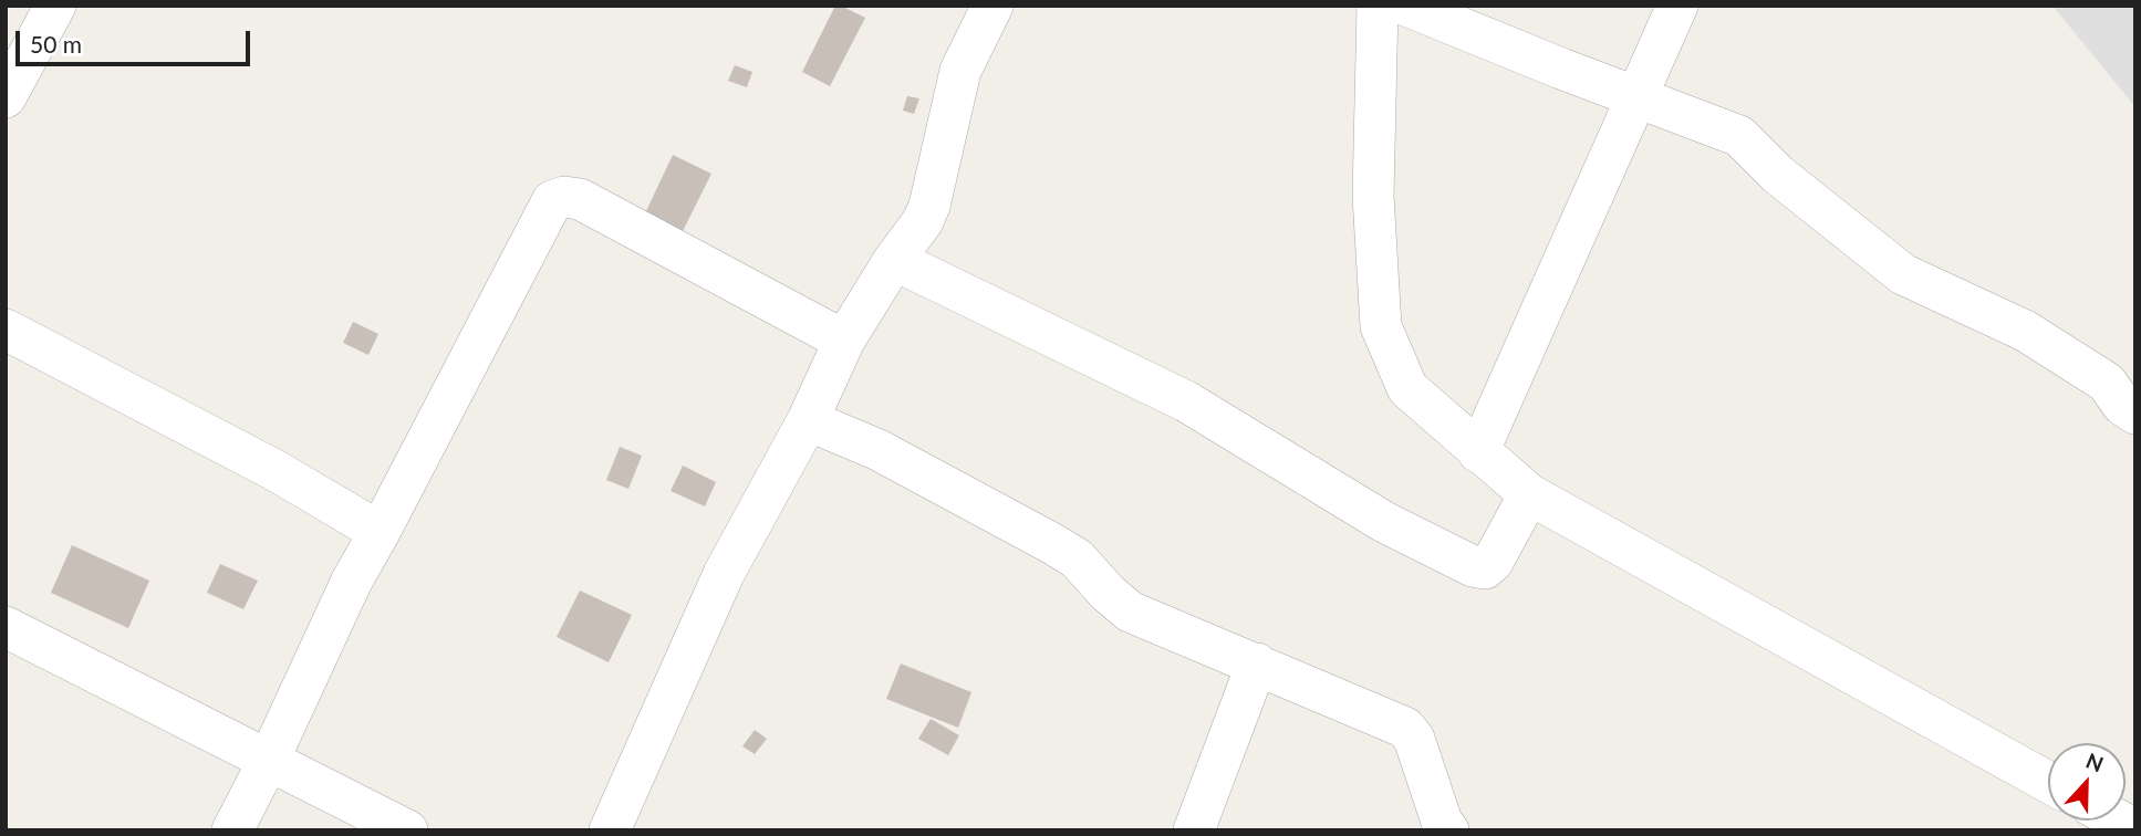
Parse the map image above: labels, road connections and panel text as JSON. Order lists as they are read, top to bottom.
{
  "scale_bar": "50 m",
  "north": "top"
}
